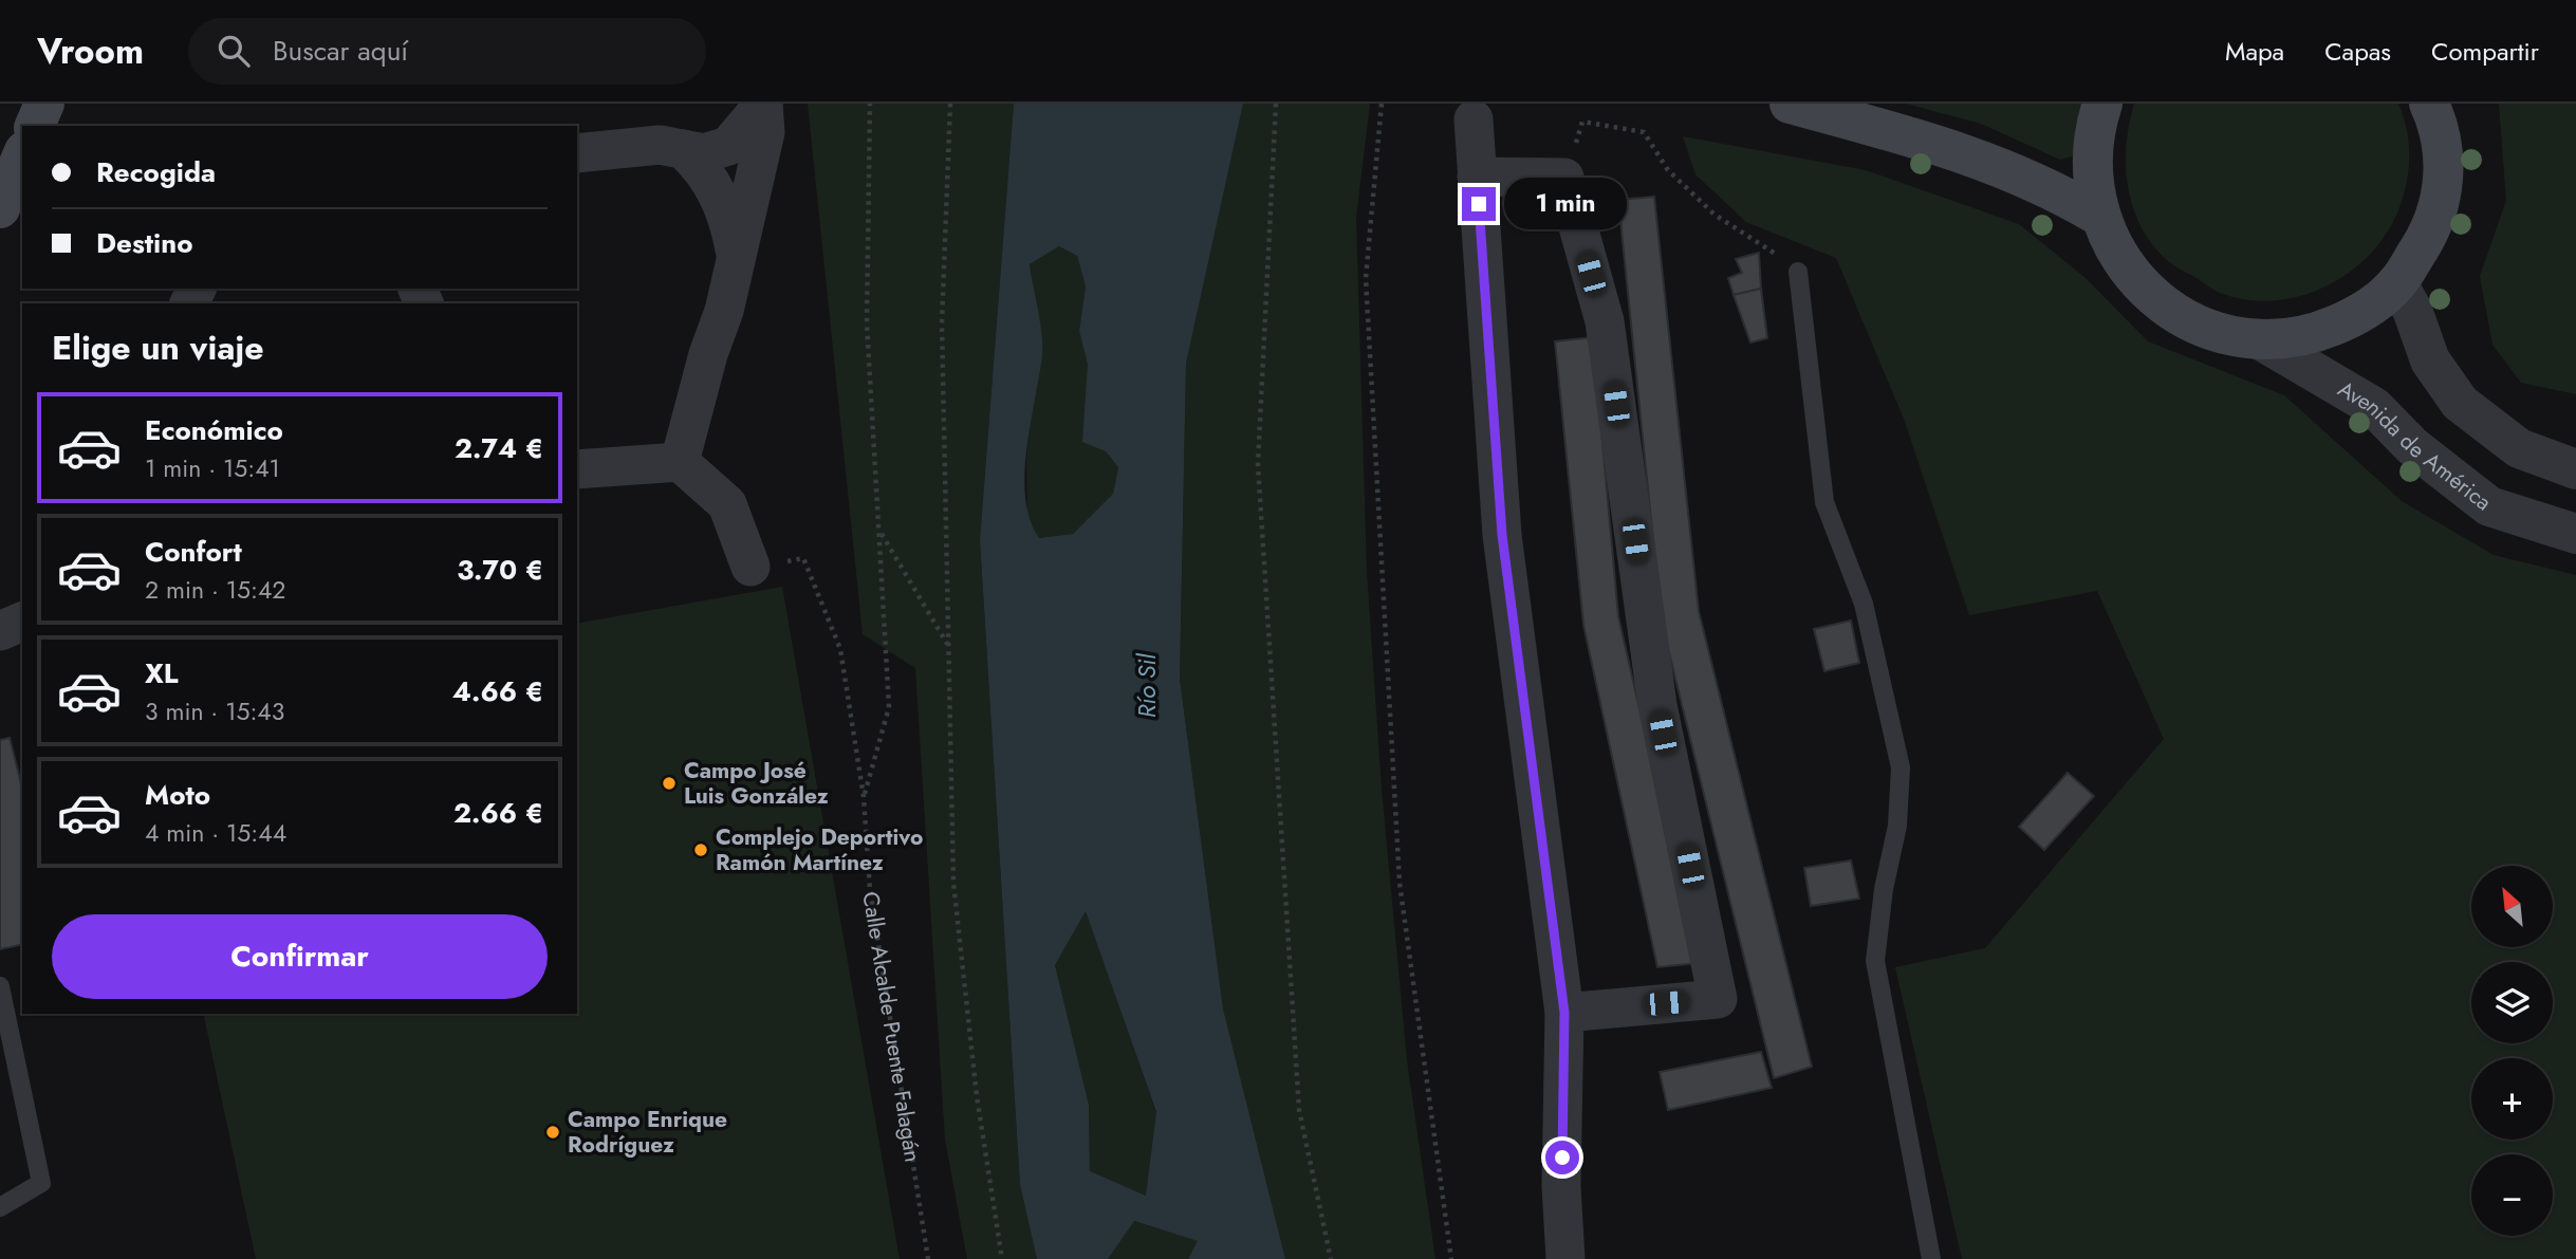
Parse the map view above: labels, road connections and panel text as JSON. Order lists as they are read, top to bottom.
{
  "streets": {
    "street": ["Avenida de América"],
    "path": ["Calle Alcalde Puente Falagán"]
  },
  "water": ["Río Sil"],
  "places": ["Campo José Luis González", "Complejo Deportivo Ramón Martínez", "Campo Enrique Rodríguez"],
  "north": "top left",
  "page": {
    "header": "Vroom",
    "search": "Buscar aquí",
    "nav": ["Mapa", "Capas", "Compartir"],
    "banner": ["Recogida", "Destino"],
    "bubble": "1 min",
    "heading": "Elige un viaje",
    "list": [
      {
        "name": "Económico",
        "note": "1 min · 15:41",
        "value": "2.74 €"
      },
      {
        "name": "Confort",
        "note": "2 min · 15:42",
        "value": "3.70 €"
      },
      {
        "name": "XL",
        "note": "3 min · 15:43",
        "value": "4.66 €"
      },
      {
        "name": "Moto",
        "note": "4 min · 15:44",
        "value": "2.66 €"
      }
    ],
    "map_buttons": ["+", "−"],
    "buttons": "Confirmar"
  }
}
